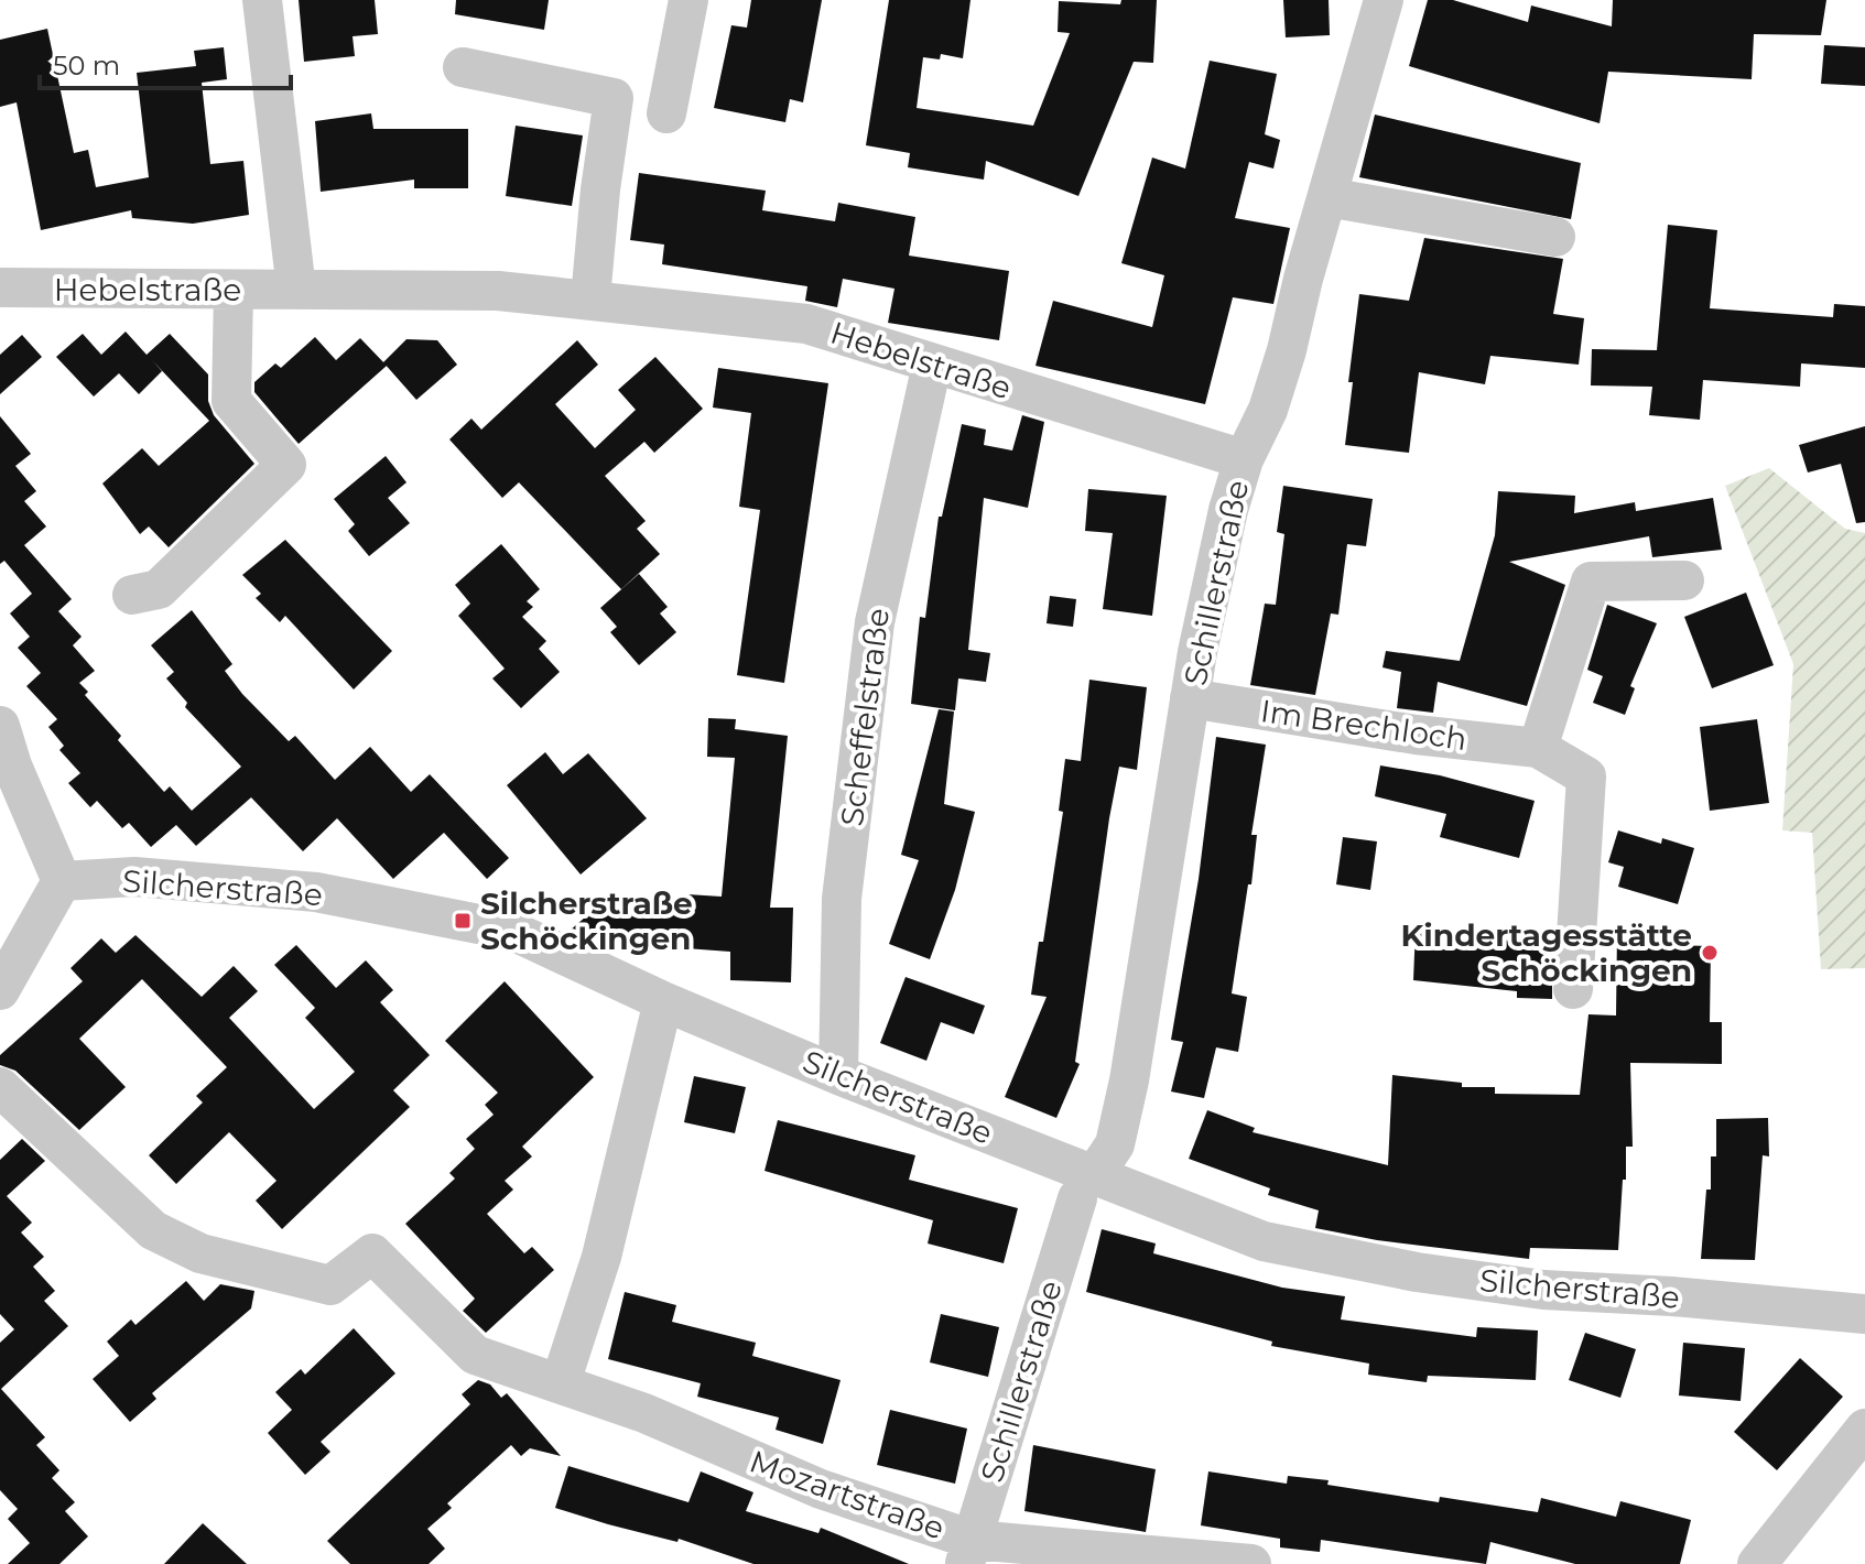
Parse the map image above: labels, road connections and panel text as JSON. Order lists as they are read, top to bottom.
{
  "streets": {
    "street": [
      "Hebelstraße",
      "Schillerstraße",
      "Scheffelstraße",
      "Im Brechloch",
      "Silcherstraße",
      "Mozartstraße"
    ]
  },
  "crossings": [
    ["Hebelstraße", "Schillerstraße"],
    ["Hebelstraße", "Scheffelstraße"],
    ["Schillerstraße", "Im Brechloch"],
    ["Schillerstraße", "Silcherstraße"],
    ["Schillerstraße", "Mozartstraße"],
    ["Scheffelstraße", "Silcherstraße"]
  ],
  "places": {
    "transit": ["Silcherstraße Schöckingen"],
    "other": ["Kindertagesstätte Schöckingen"]
  },
  "scale_bar": "50 m"
}
